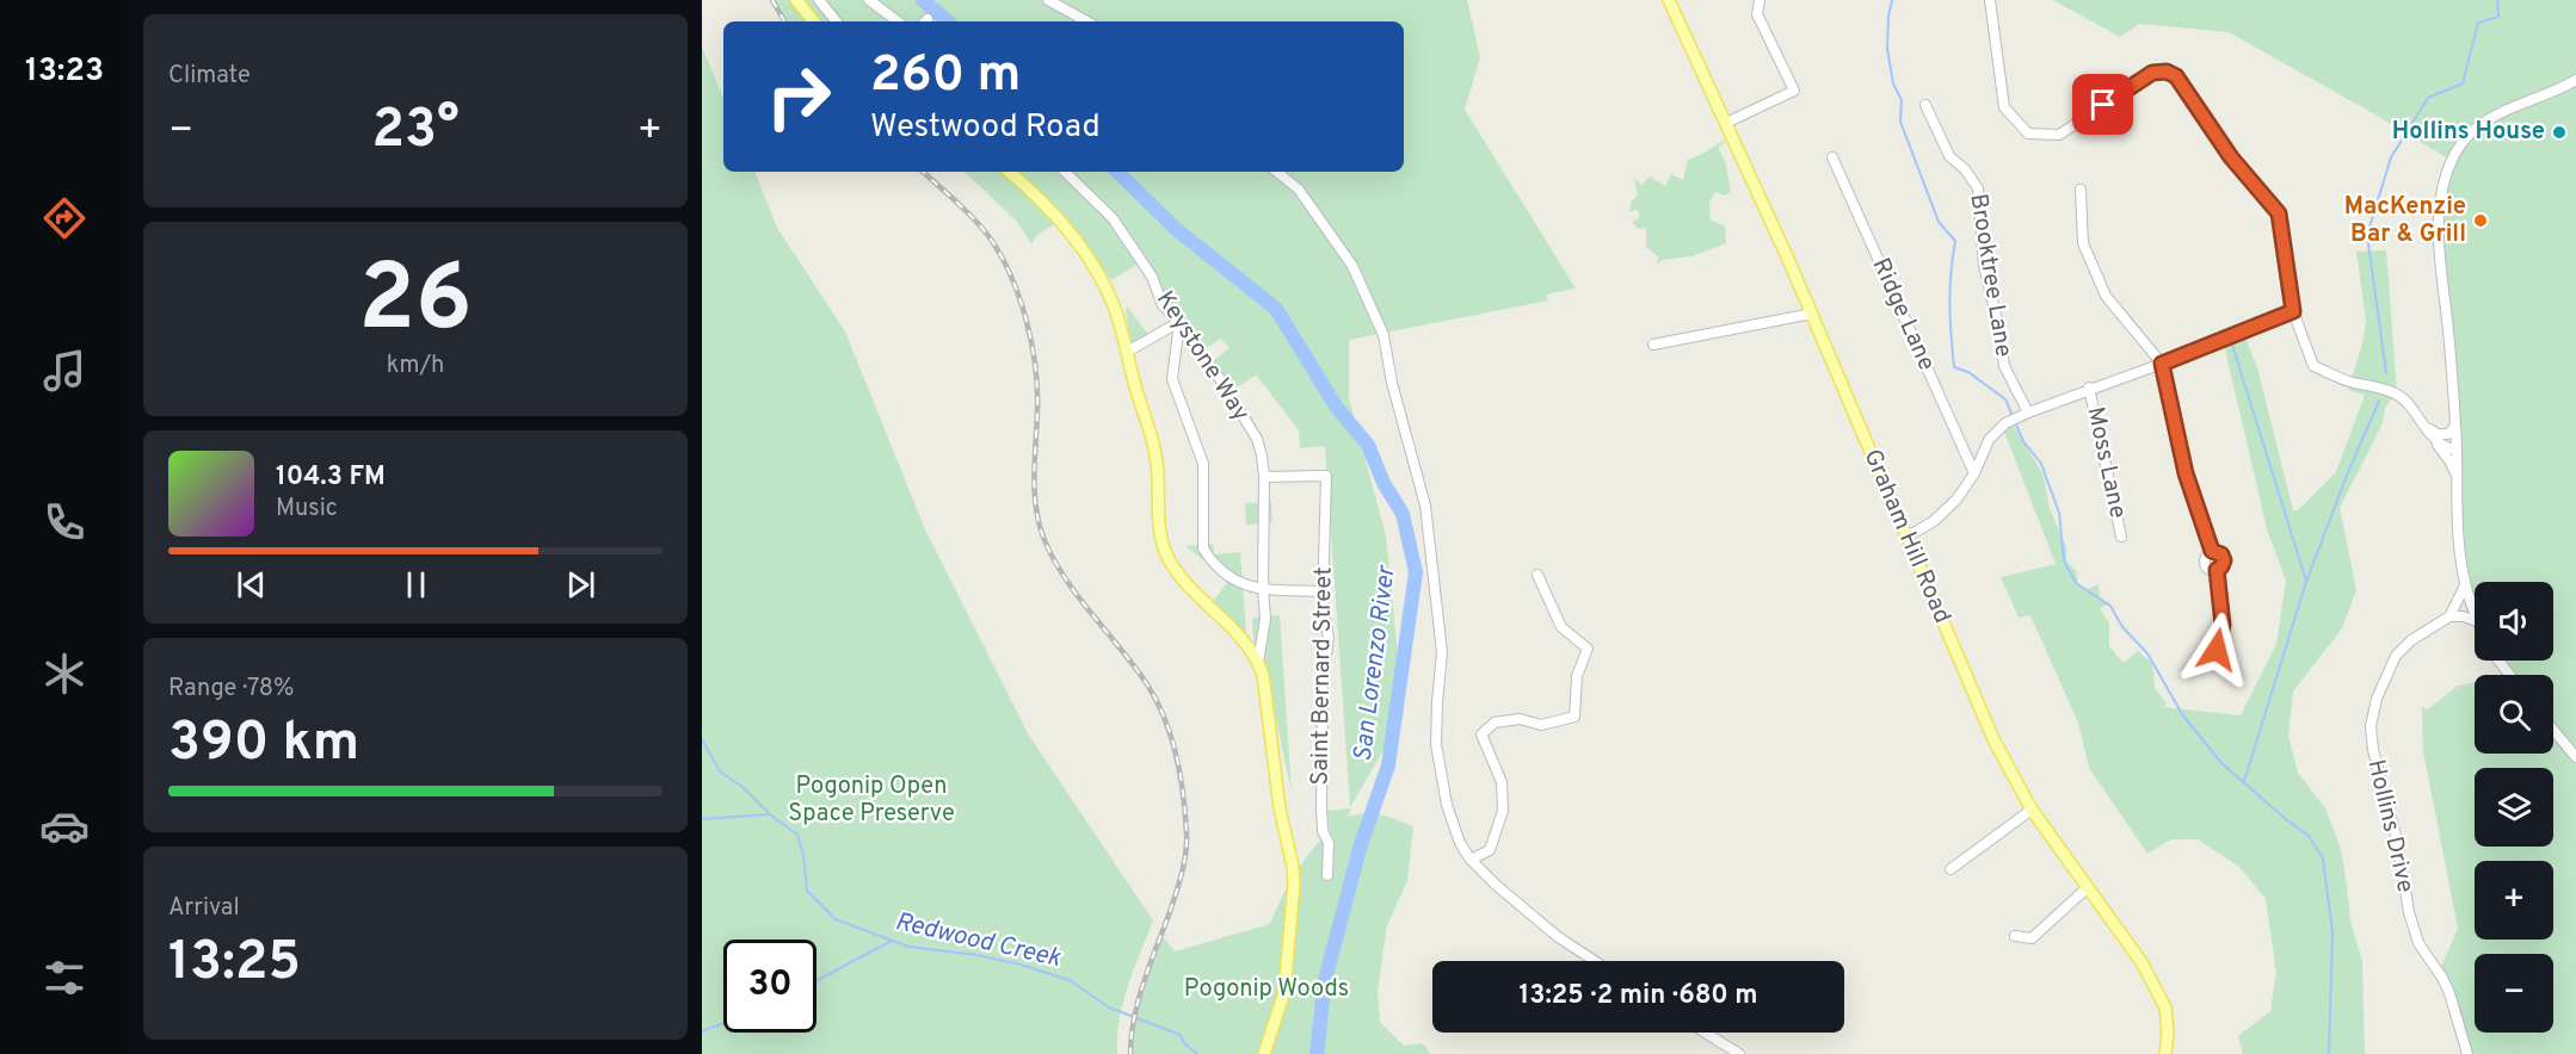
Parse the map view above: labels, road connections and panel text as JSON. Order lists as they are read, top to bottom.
{
  "streets": {
    "main road": ["Graham Hill Road"],
    "street": [
      "Brooktree Lane",
      "Ridge Lane",
      "Keystone Way",
      "Moss Lane",
      "Saint Bernard Street",
      "Hollins Drive"
    ]
  },
  "crossings": [
    ["Keystone Way", "Saint Bernard Street"]
  ],
  "water": ["San Lorenzo River", "Redwood Creek"],
  "parks": ["Pogonip Open Space Preserve", "Pogonip Woods"],
  "places": ["Hollins House", "MacKenzie Bar & Grill"],
  "page": {
    "tabs": "13:23",
    "tile": [
      "Climate",
      ["26", "km/h"],
      ["Range · 78%", "390 km"],
      ["Arrival", "13:25"]
    ],
    "turn": ["260 m", "Westwood Road"],
    "heat": ["−", "23°", "+"],
    "song": ["104.3 FM", "Music"],
    "map_buttons": ["+", "−"],
    "limit": "30",
    "trip": "13:25 · 2 min · 680 m"
  }
}
